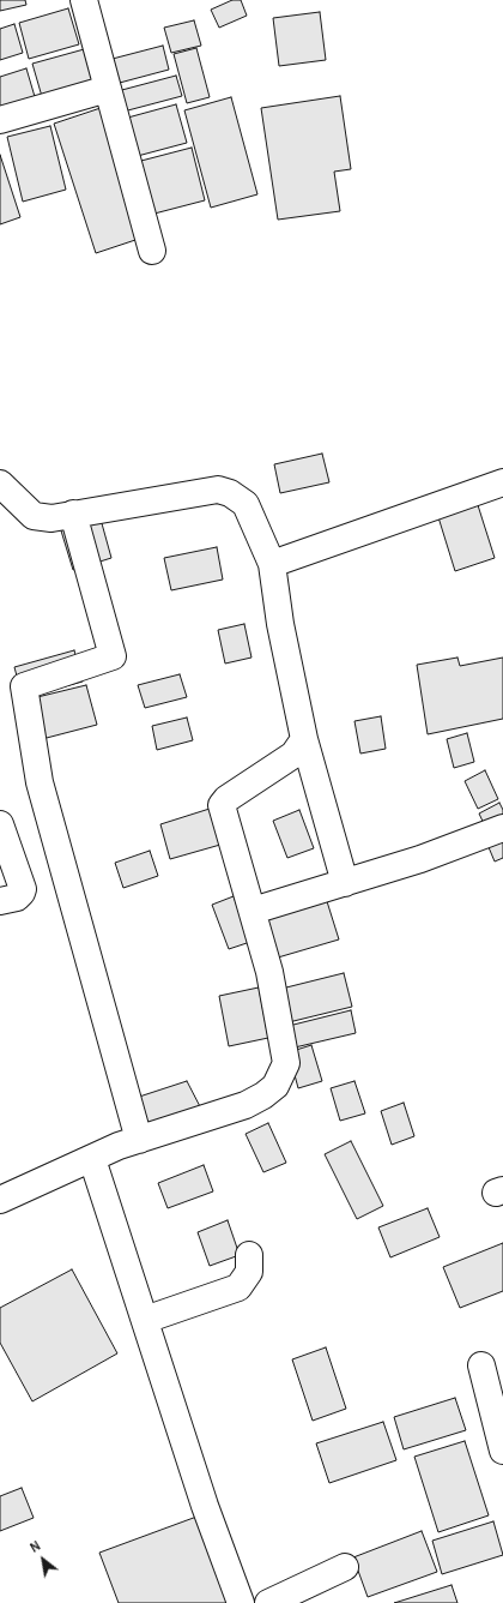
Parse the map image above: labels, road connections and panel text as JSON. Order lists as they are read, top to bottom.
{
  "north": "top left"
}
